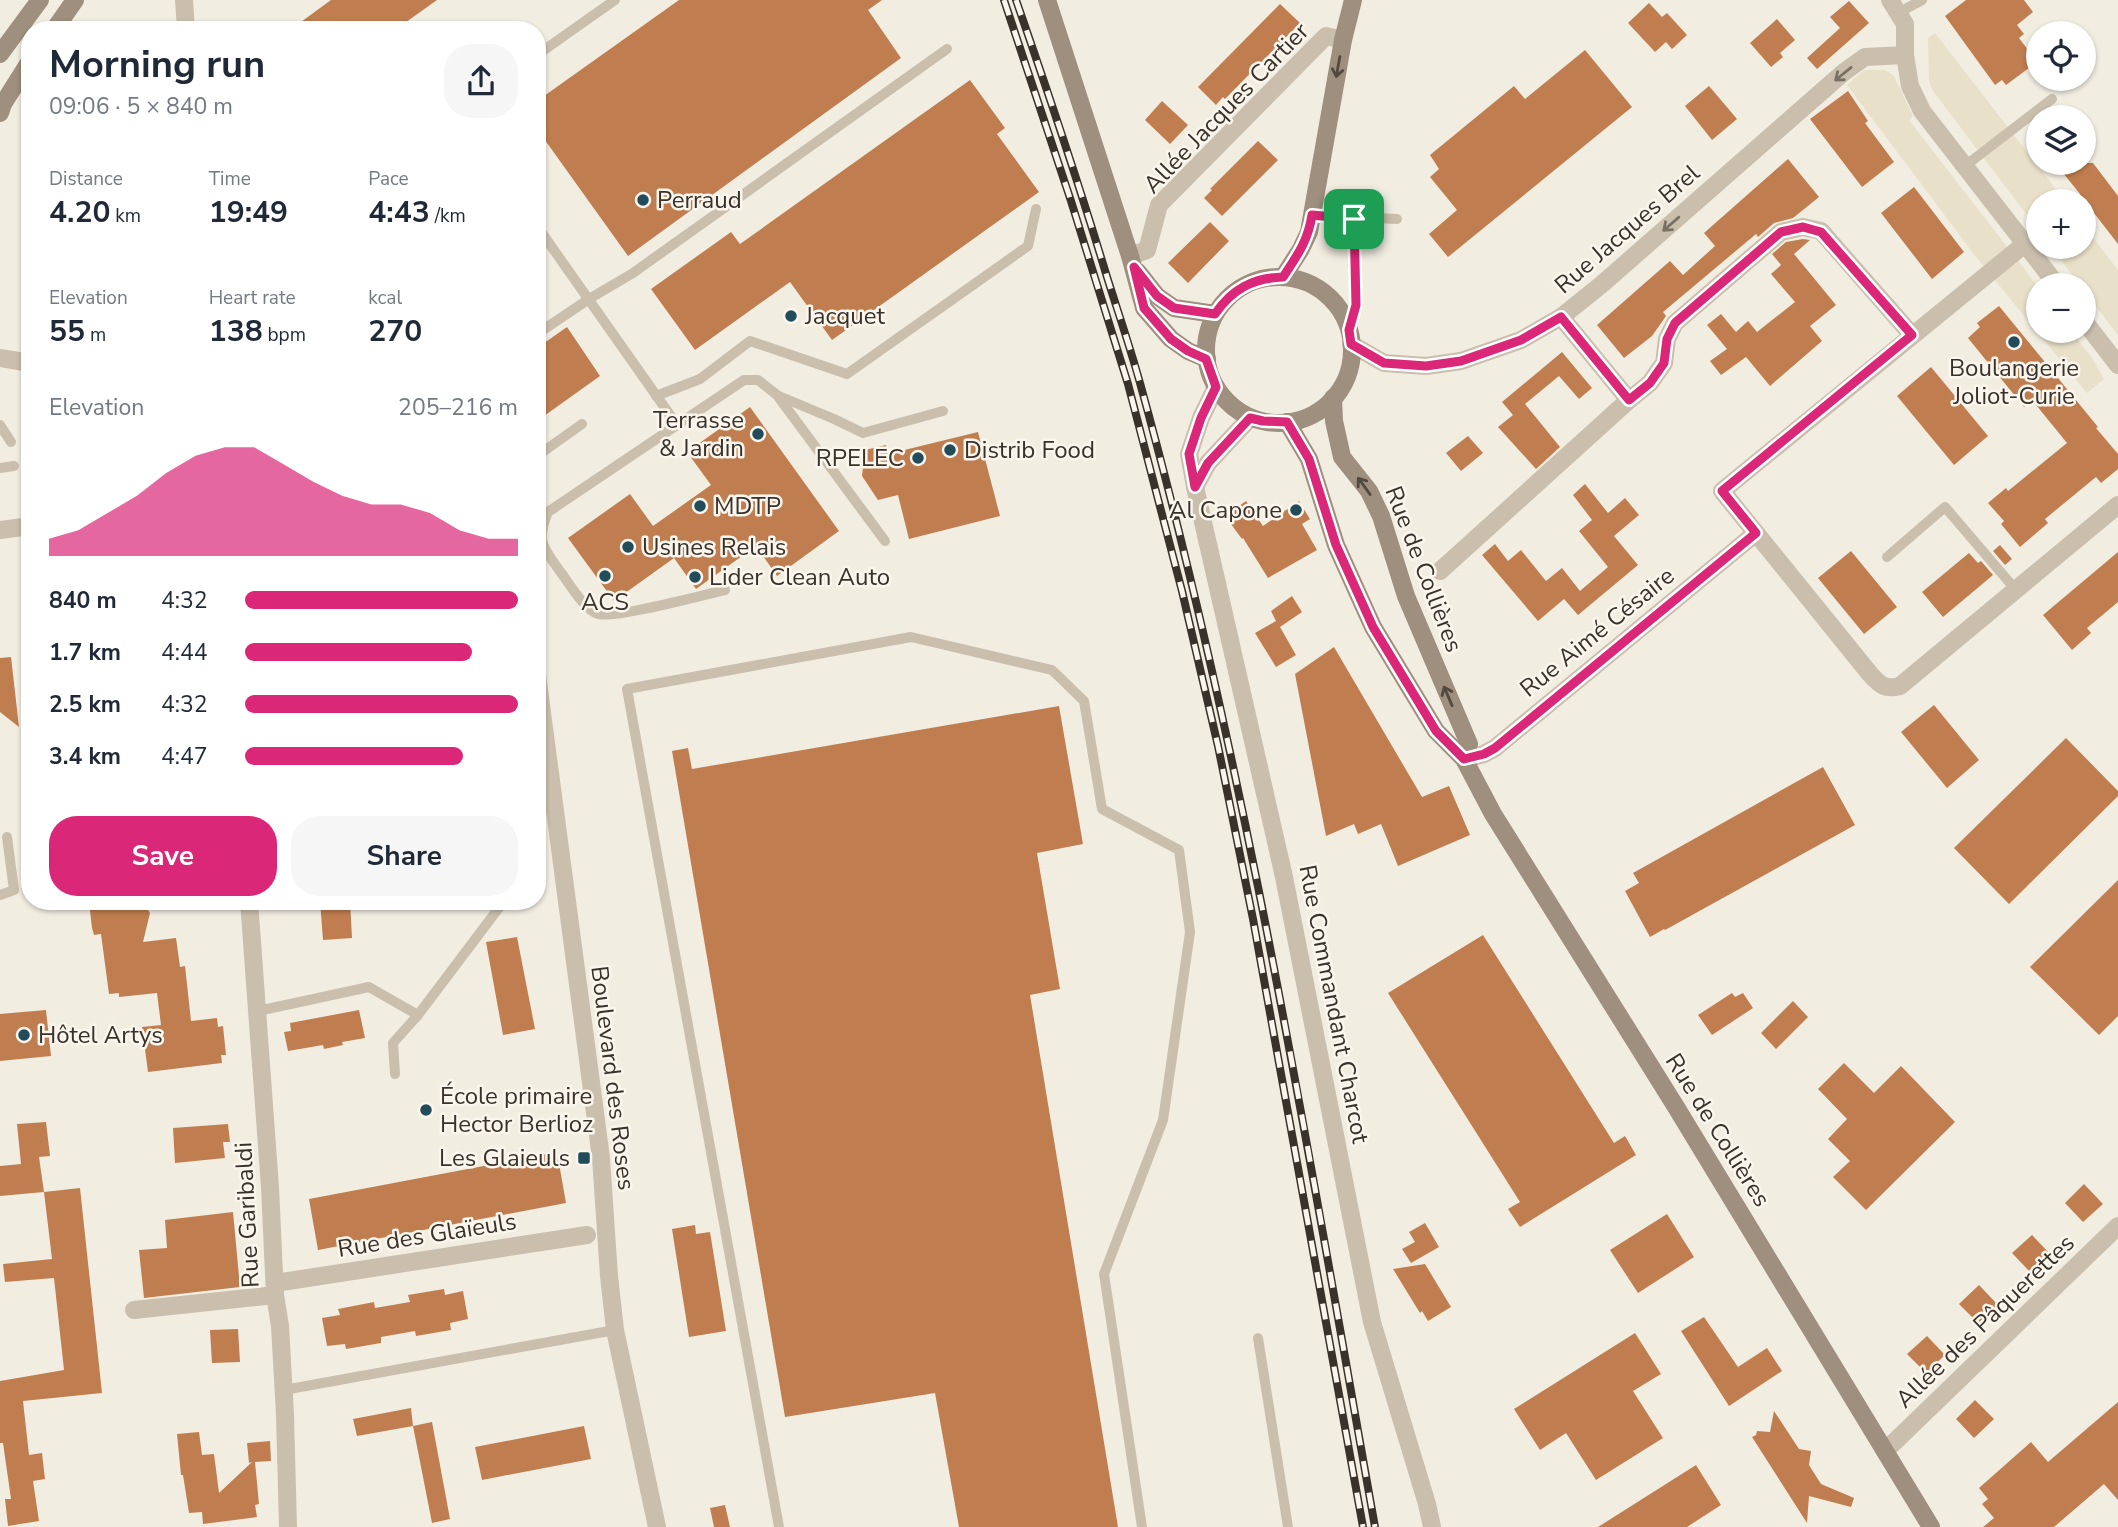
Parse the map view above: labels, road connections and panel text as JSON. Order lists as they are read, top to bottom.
{
  "streets": {
    "main road": ["Rue de Collières"],
    "street": [
      "Allée Jacques Cartier",
      "Rue Jacques Brel",
      "Rue Aimé Césaire",
      "Rue Commandant Charcot",
      "Boulevard des Roses",
      "Rue Garibaldi",
      "Rue des Glaïeuls",
      "Allée des Pâquerettes"
    ]
  },
  "crossings": [
    ["Rue Jacques Brel", "Rue de Collières"],
    ["Rue Jacques Brel", "Rue Commandant Charcot"],
    ["Rue de Collières", "Rue Aimé Césaire"],
    ["Rue de Collières", "Rue Commandant Charcot"],
    ["Rue de Collières", "Allée des Pâquerettes"],
    ["Rue Garibaldi", "Rue des Glaïeuls"]
  ],
  "one_way": ["Rue Jacques Brel"],
  "places": {
    "other": [
      "Perraud",
      "Jacquet",
      "Boulangerie Joliot-Curie",
      "Terrasse & Jardin",
      "Distrib Food",
      "RPELEC",
      "MDTP",
      "Al Capone",
      "Usines Relais",
      "ACS",
      "Lider Clean Auto",
      "Hôtel Artys",
      "École primaire Hector Berlioz"
    ],
    "transit": ["Les Glaieuls"]
  },
  "page": {
    "map_buttons": ["+", "−"],
    "heading": ["Morning run", "09:06 · 5 × 840 m"],
    "stats": [
      ["Distance", "4.20 km"],
      ["Time", "19:49"],
      ["Pace", "4:43 /km"],
      ["Elevation", "55 m"],
      ["Heart rate", "138 bpm"],
      ["kcal", "270"]
    ],
    "chart": ["Elevation", "205–216 m"],
    "list": [
      {
        "name": "840 m",
        "note": "4:32"
      },
      {
        "name": "1.7 km",
        "note": "4:44"
      },
      {
        "name": "2.5 km",
        "note": "4:32"
      },
      {
        "name": "3.4 km",
        "note": "4:47"
      }
    ],
    "buttons": ["Save", "Share"]
  }
}
